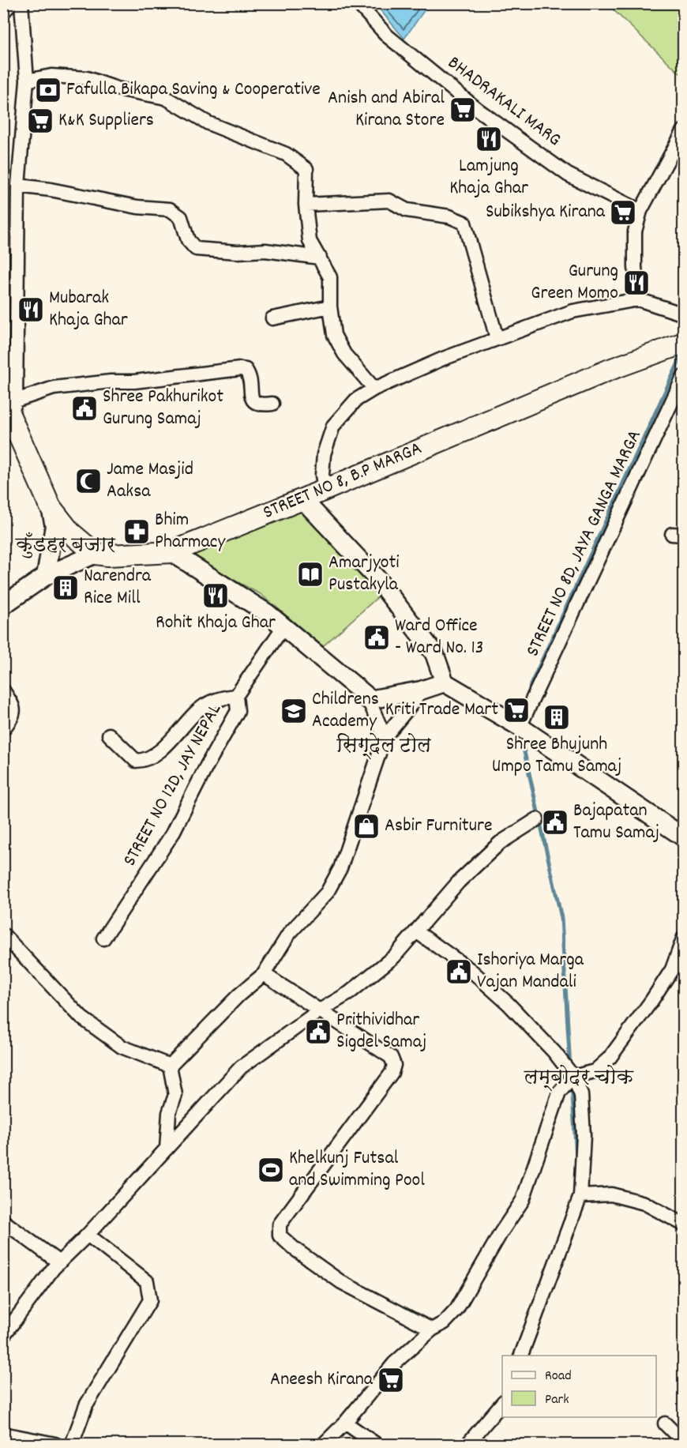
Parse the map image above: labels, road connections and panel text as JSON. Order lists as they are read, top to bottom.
{
  "streets": {
    "main road": ["STREET NO 8, B.P MARGA"],
    "street": ["BHADRAKALI MARG", "STREET NO 8D, JAYA GANGA MARGA", "STREET NO 12D, JAY NEPAL"]
  },
  "districts": ["कुँडहर बजार", "सिग्देल टोल", "लम्बोदर चोक"],
  "places": {
    "bank": ["Fafulla Bikapa Saving & Cooperative"],
    "supermarket": [
      "Anish and Abiral Kirana Store",
      "K&K Suppliers",
      "Subikshya Kirana",
      "Kriti Trade Mart",
      "Aneesh Kirana"
    ],
    "restaurant": [
      "Lamjung Khaja Ghar",
      "Gurung Green Momo",
      "Mubarak Khaja Ghar",
      "Rohit Khaja Ghar"
    ],
    "public building": [
      "Shree Pakhurikot Gurung Samaj",
      "Ward Office - Ward No. 13",
      "Bajapatan Tamu Samaj",
      "Ishoriya Marga Vajan Mandali",
      "Prithividhar Sigdel Samaj"
    ],
    "mosque": ["Jame Masjid Aaksa"],
    "pharmacy": ["Bhim Pharmacy"],
    "library": ["Amarjyoti Pustakyla"],
    "building": ["Narendra Rice Mill", "Shree Bhujunh Umpo Tamu Samaj"],
    "school or university": ["Childrens Academy"],
    "shop": ["Asbir Furniture"],
    "sports": ["Khelkunj Futsal and Swimming Pool"]
  },
  "legend": ["Road", "Park"]
}
